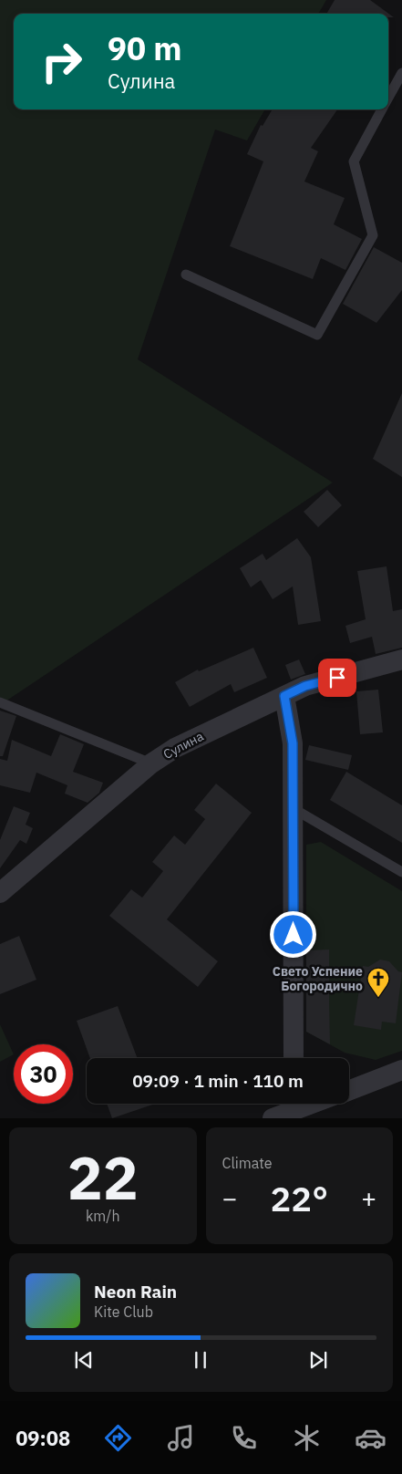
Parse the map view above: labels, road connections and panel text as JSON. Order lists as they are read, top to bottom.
{
  "streets": {
    "street": ["Сулина"]
  },
  "places": {
    "church": ["Свето Успение Богородично"]
  },
  "page": {
    "turn": ["90 m", "Сулина"],
    "limit": "30",
    "trip": "09:09 · 1 min · 110 m",
    "tile": [
      ["22", "km/h"],
      "Climate"
    ],
    "heat": ["−", "22°", "+"],
    "song": ["Neon Rain", "Kite Club"],
    "tabs": "09:08"
  }
}
